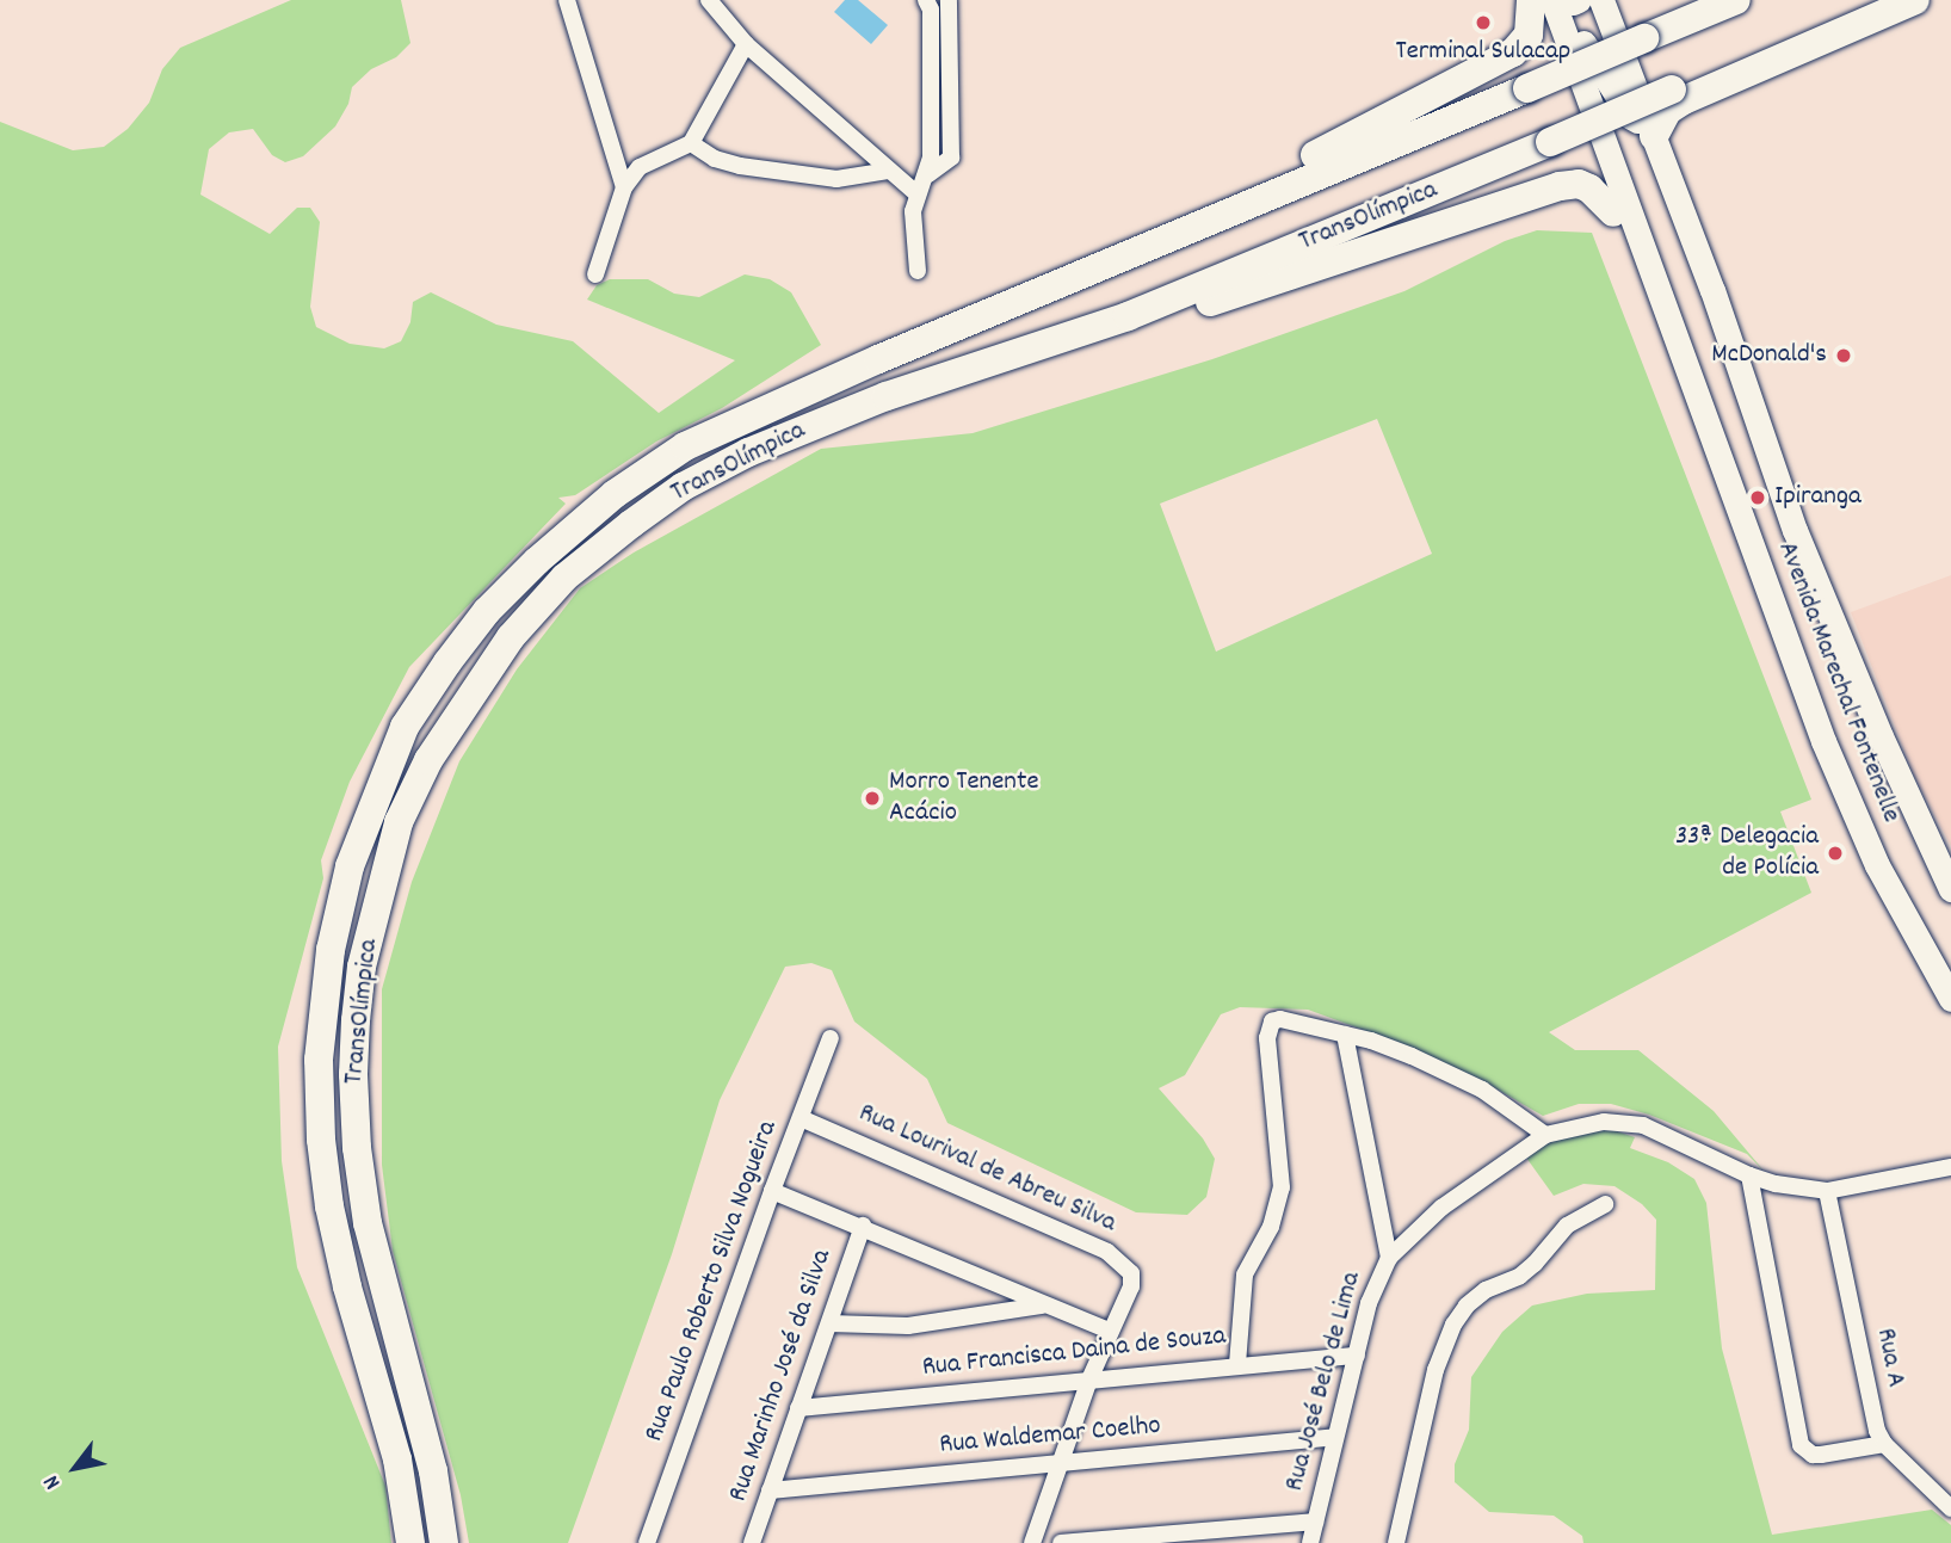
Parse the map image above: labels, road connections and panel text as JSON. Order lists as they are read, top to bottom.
{
  "streets": {
    "highway": ["TransOlímpica"],
    "main road": ["Avenida Marechal Fontenelle"],
    "street": [
      "Rua Lourival de Abreu Silva",
      "Rua Paulo Roberto Silva Nogueira",
      "Rua Francisca Daina de Souza",
      "Rua A",
      "Rua Marinho José da Silva",
      "Rua José Belo de Lima",
      "Rua Waldemar Coelho"
    ]
  },
  "crossings": [
    ["TransOlímpica", "Avenida Marechal Fontenelle"],
    ["Rua Lourival de Abreu Silva", "Rua Paulo Roberto Silva Nogueira"],
    ["Rua Francisca Daina de Souza", "Rua Marinho José da Silva"],
    ["Rua Francisca Daina de Souza", "Rua José Belo de Lima"],
    ["Rua A", "Rua José Belo de Lima"],
    ["Rua Marinho José da Silva", "Rua Waldemar Coelho"],
    ["Rua José Belo de Lima", "Rua Waldemar Coelho"]
  ],
  "places": [
    "Terminal Sulacap",
    "McDonald's",
    "Ipiranga",
    "Morro Tenente Acácio",
    "33ª Delegacia de Polícia"
  ],
  "north": "bottom left"
}
